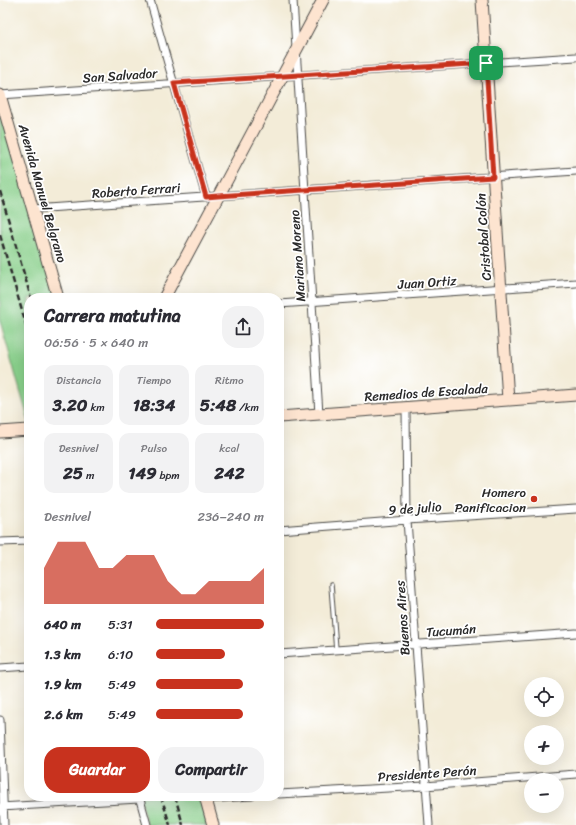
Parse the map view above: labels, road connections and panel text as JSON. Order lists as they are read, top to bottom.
{
  "streets": {
    "street": [
      "San Salvador",
      "Roberto Ferrari",
      "Avenida Manuel Belgrano",
      "Cristobal Colón",
      "Mariano Moreno",
      "Juan Ortiz",
      "Remedios de Escalada",
      "9 de julio",
      "Buenos Aires",
      "Tucumán",
      "Presidente Perón"
    ]
  },
  "crossings": [
    ["San Salvador", "Avenida Manuel Belgrano"],
    ["San Salvador", "Cristobal Colón"],
    ["San Salvador", "Mariano Moreno"],
    ["Roberto Ferrari", "Avenida Manuel Belgrano"],
    ["Roberto Ferrari", "Cristobal Colón"],
    ["Roberto Ferrari", "Mariano Moreno"],
    ["Cristobal Colón", "Juan Ortiz"],
    ["Cristobal Colón", "Remedios de Escalada"],
    ["Mariano Moreno", "Juan Ortiz"],
    ["Mariano Moreno", "Remedios de Escalada"],
    ["Remedios de Escalada", "Buenos Aires"],
    ["9 de julio", "Buenos Aires"],
    ["Buenos Aires", "Tucumán"],
    ["Buenos Aires", "Presidente Perón"]
  ],
  "places": ["Homero Panificacion"],
  "page": {
    "heading": ["Carrera matutina", "06:56 · 5 × 640 m"],
    "stats": [
      ["Distancia", "3.20 km"],
      ["Tiempo", "18:34"],
      ["Ritmo", "5:48 /km"],
      ["Desnivel", "25 m"],
      ["Pulso", "149 bpm"],
      ["kcal", "242"]
    ],
    "chart": ["Desnivel", "236–240 m"],
    "list": [
      {
        "name": "640 m",
        "note": "5:31"
      },
      {
        "name": "1.3 km",
        "note": "6:10"
      },
      {
        "name": "1.9 km",
        "note": "5:49"
      },
      {
        "name": "2.6 km",
        "note": "5:49"
      }
    ],
    "map_buttons": ["+", "−"],
    "buttons": ["Guardar", "Compartir"]
  }
}
